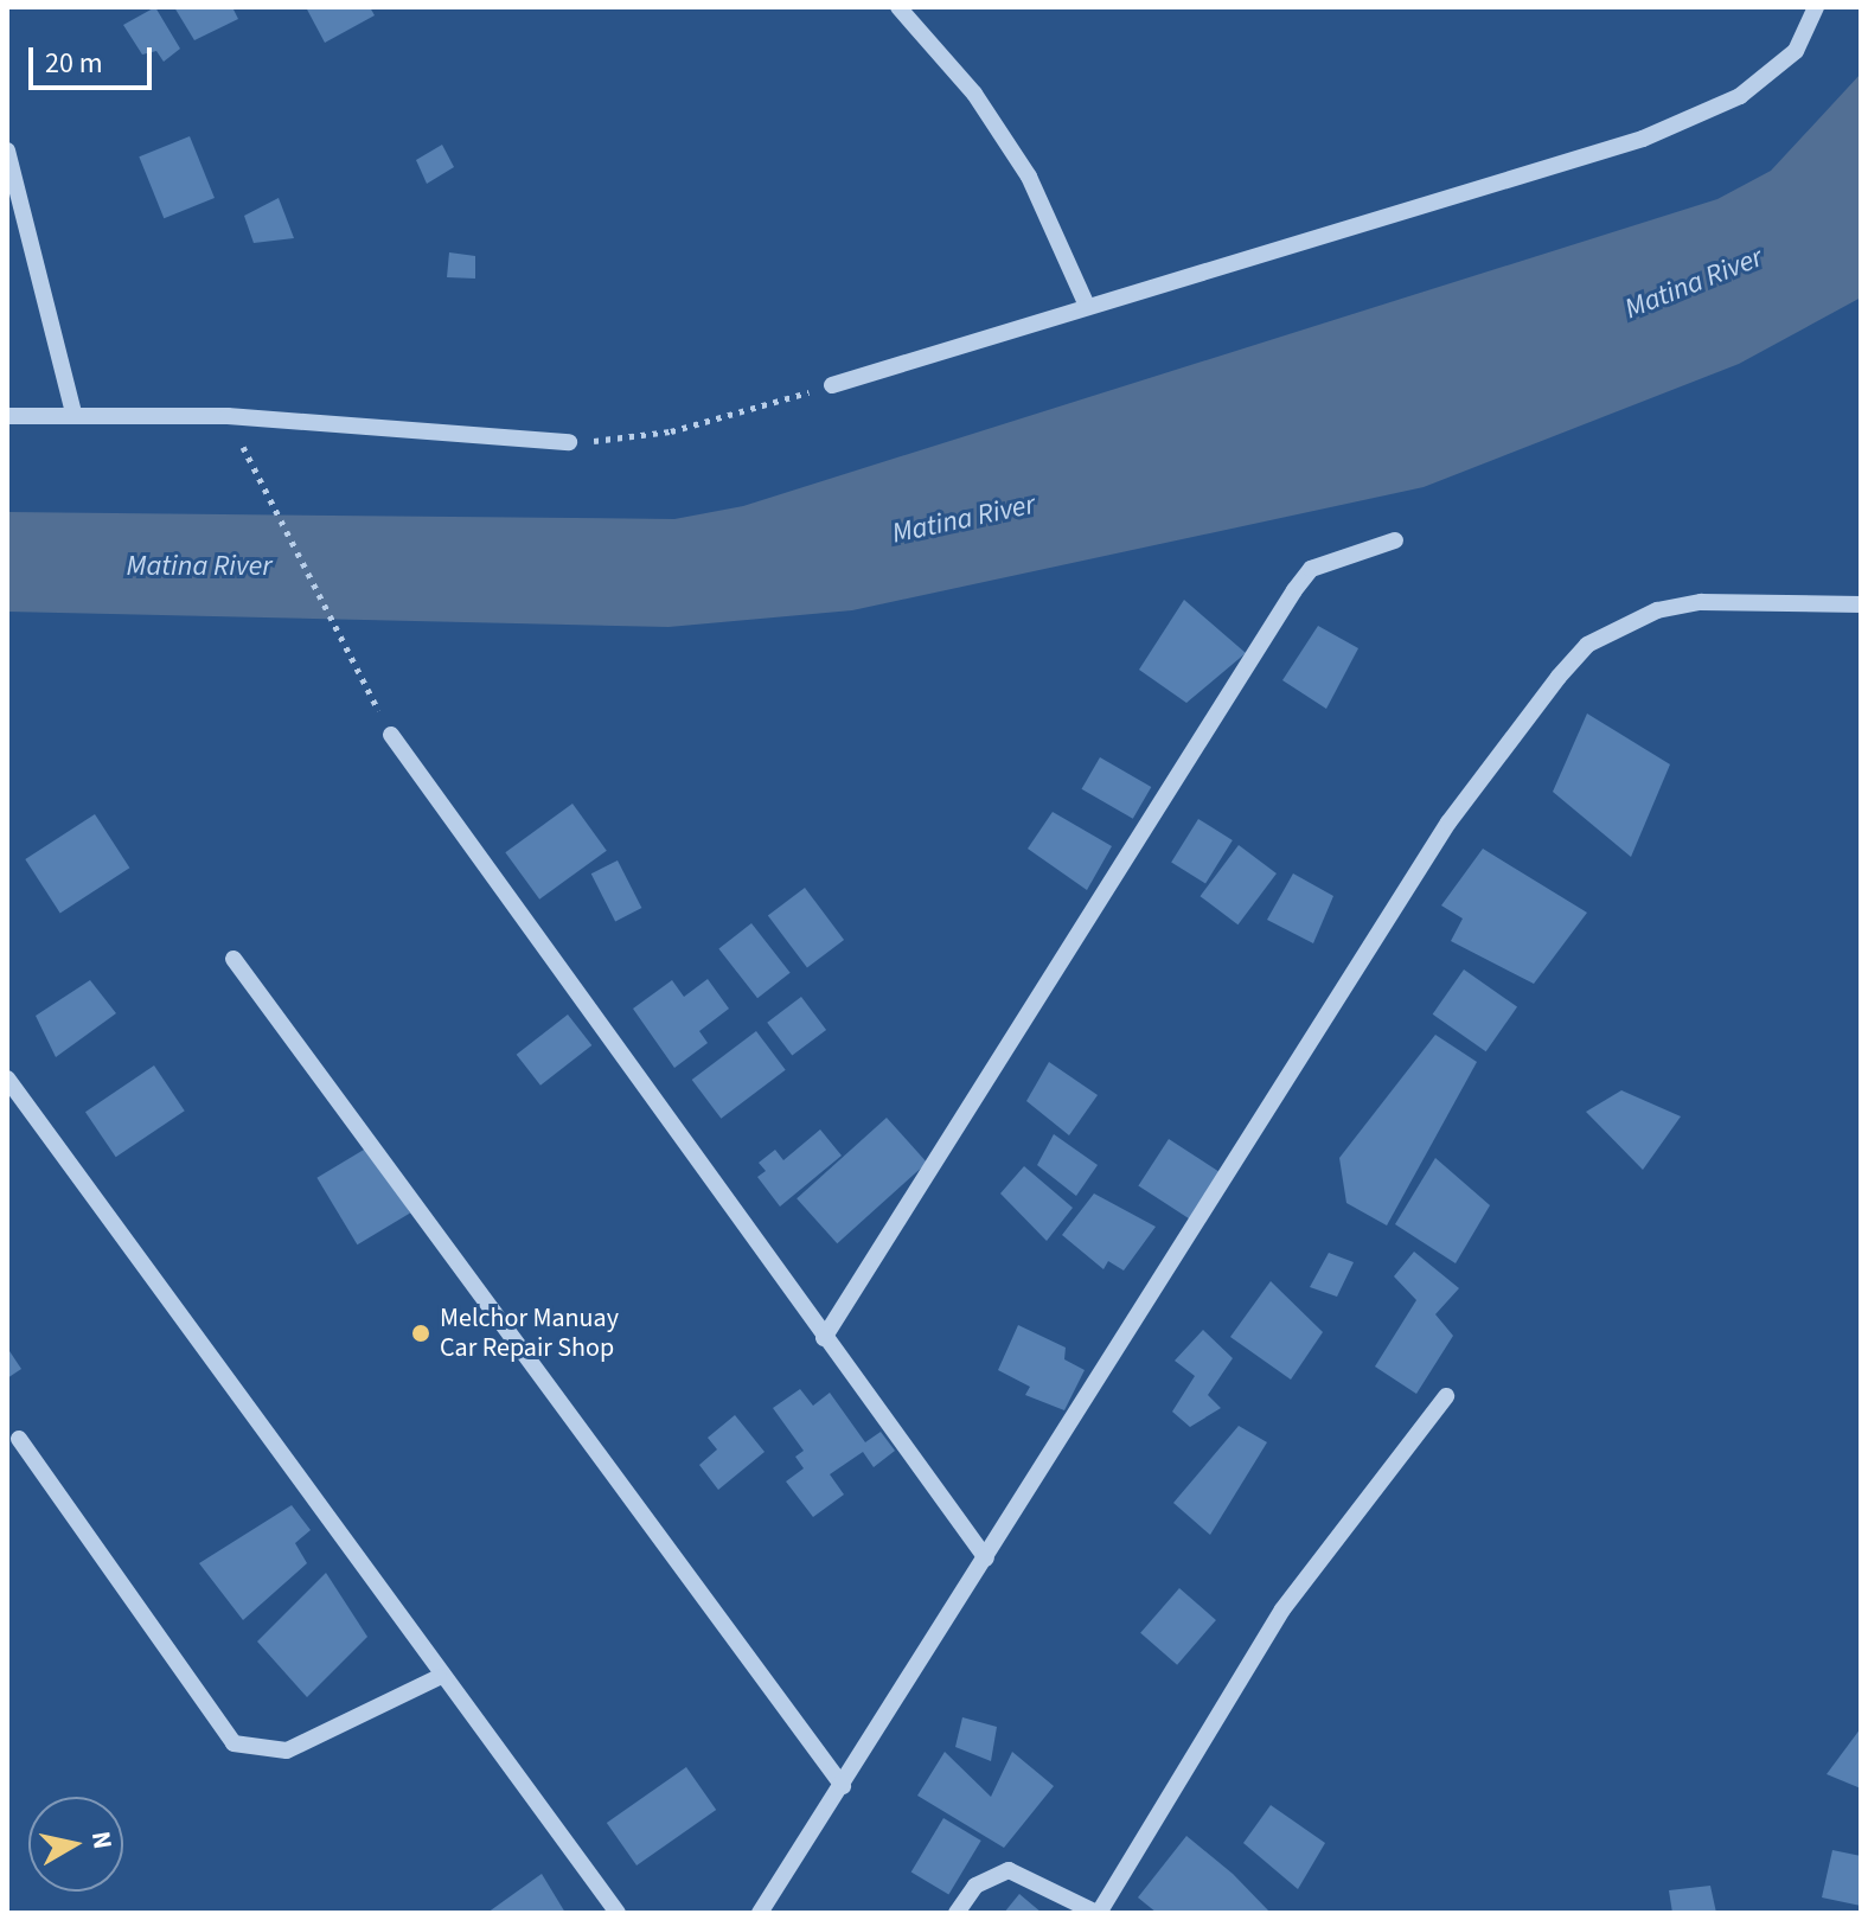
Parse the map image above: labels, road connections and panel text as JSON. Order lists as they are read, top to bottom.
{
  "water": ["Matina River"],
  "places": ["Melchor Manuay Car Repair Shop"],
  "scale_bar": "20 m",
  "north": "right"
}
